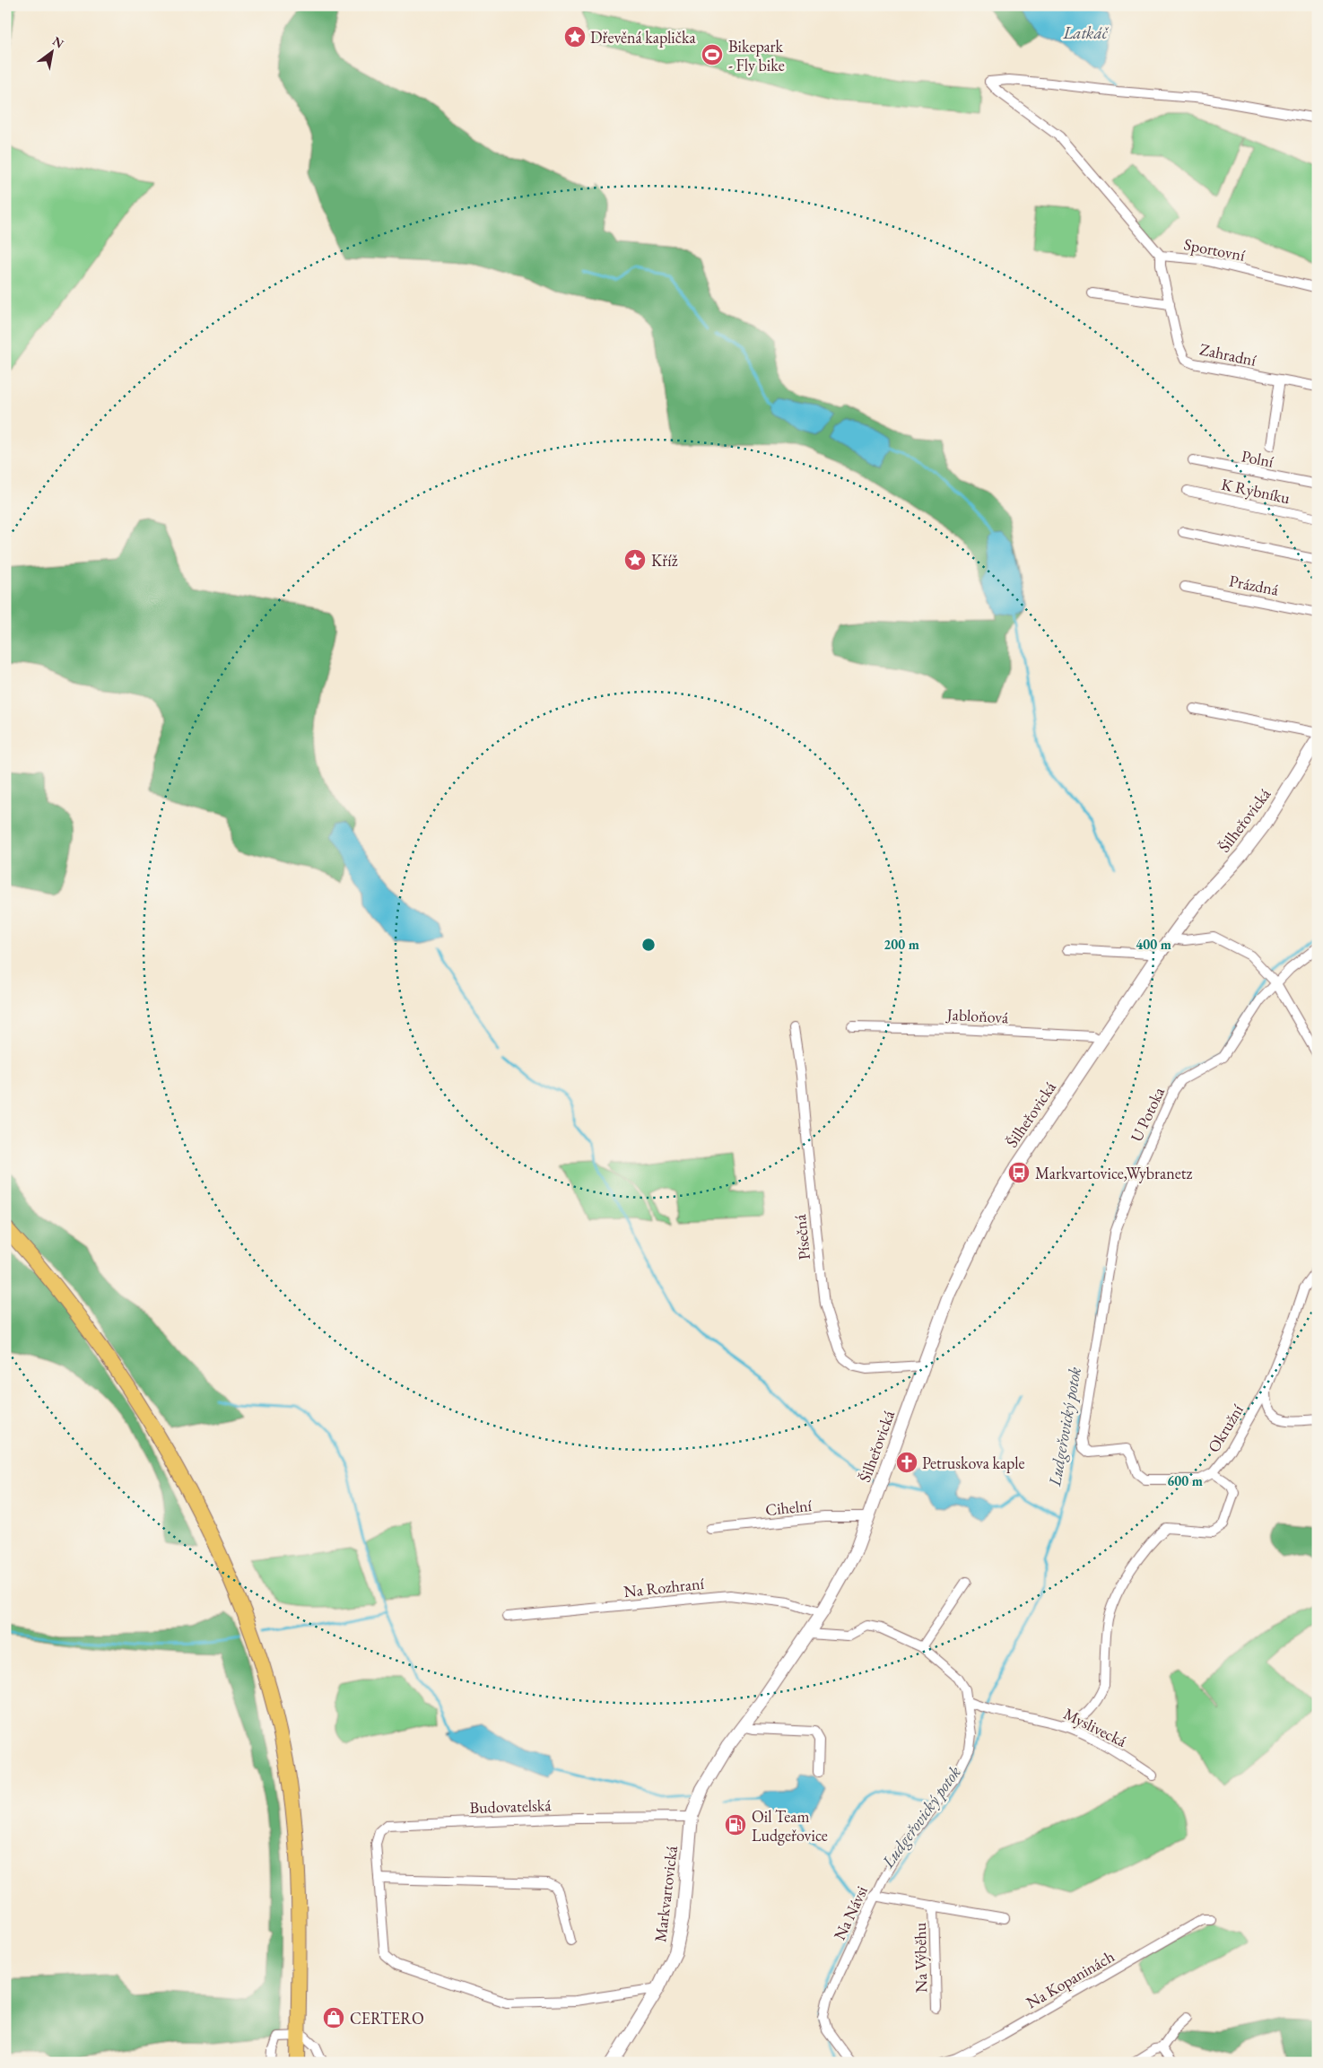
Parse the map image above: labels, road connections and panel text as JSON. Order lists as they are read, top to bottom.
{
  "streets": {
    "street": [
      "Sportovní",
      "Zahradní",
      "Polní",
      "K Rybníku",
      "Prázdná",
      "Šilheřovická",
      "Jabloňová",
      "U Potoka",
      "Písečná",
      "Okružní",
      "Cihelní",
      "Na Rozhraní",
      "Myslivecká",
      "Budovatelská",
      "Markvartovická",
      "Na Návsi",
      "Na Výběhu",
      "Na Kopaninách"
    ]
  },
  "crossings": [
    ["Sportovní", "Zahradní"],
    ["Šilheřovická", "Jabloňová"],
    ["Šilheřovická", "Písečná"],
    ["Šilheřovická", "Cihelní"],
    ["Šilheřovická", "Markvartovická"],
    ["U Potoka", "Okružní"],
    ["Na Rozhraní", "Markvartovická"],
    ["Myslivecká", "Na Návsi"],
    ["Budovatelská", "Markvartovická"],
    ["Markvartovická", "Na Návsi"],
    ["Na Návsi", "Na Výběhu"]
  ],
  "water": ["Latkáč", "Ludgeřovický potok"],
  "places": {
    "place": ["Dřevěná kaplička", "Kříž"],
    "sports": ["Bikepark - Fly bike"],
    "bus stop": ["Markvartovice,Wybranetz"],
    "church": ["Petruskova kaple"],
    "fuel station": ["Oil Team Ludgeřovice"],
    "shop": ["CERTERO"]
  },
  "north": "top right",
  "rings": ["200 m", "400 m", "600 m"]
}
